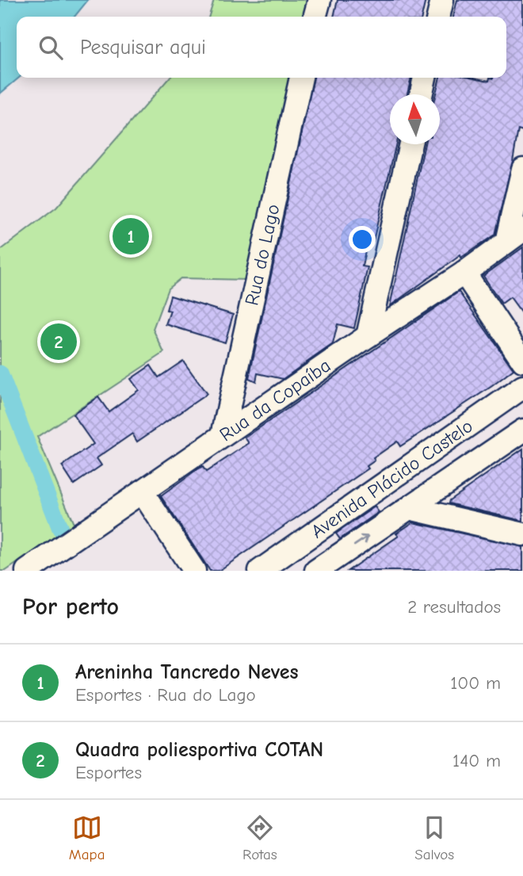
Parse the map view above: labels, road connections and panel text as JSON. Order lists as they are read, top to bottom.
{
  "streets": {
    "street": ["Rua do Lago", "Rua da Copaíba", "Avenida Plácido Castelo"]
  },
  "crossings": [
    ["Rua do Lago", "Rua da Copaíba"]
  ],
  "north": "top",
  "page": {
    "search": "Pesquisar aqui",
    "pins": ["1", "2"],
    "heading": ["Por perto", "2 resultados"],
    "list": [
      {
        "mark": "1",
        "name": "Areninha Tancredo Neves",
        "note": "Esportes · Rua do Lago",
        "value": "100 m"
      },
      {
        "mark": "2",
        "name": "Quadra poliesportiva COTAN",
        "note": "Esportes",
        "value": "140 m"
      }
    ],
    "nav": ["Mapa", "Rotas", "Salvos"]
  }
}
